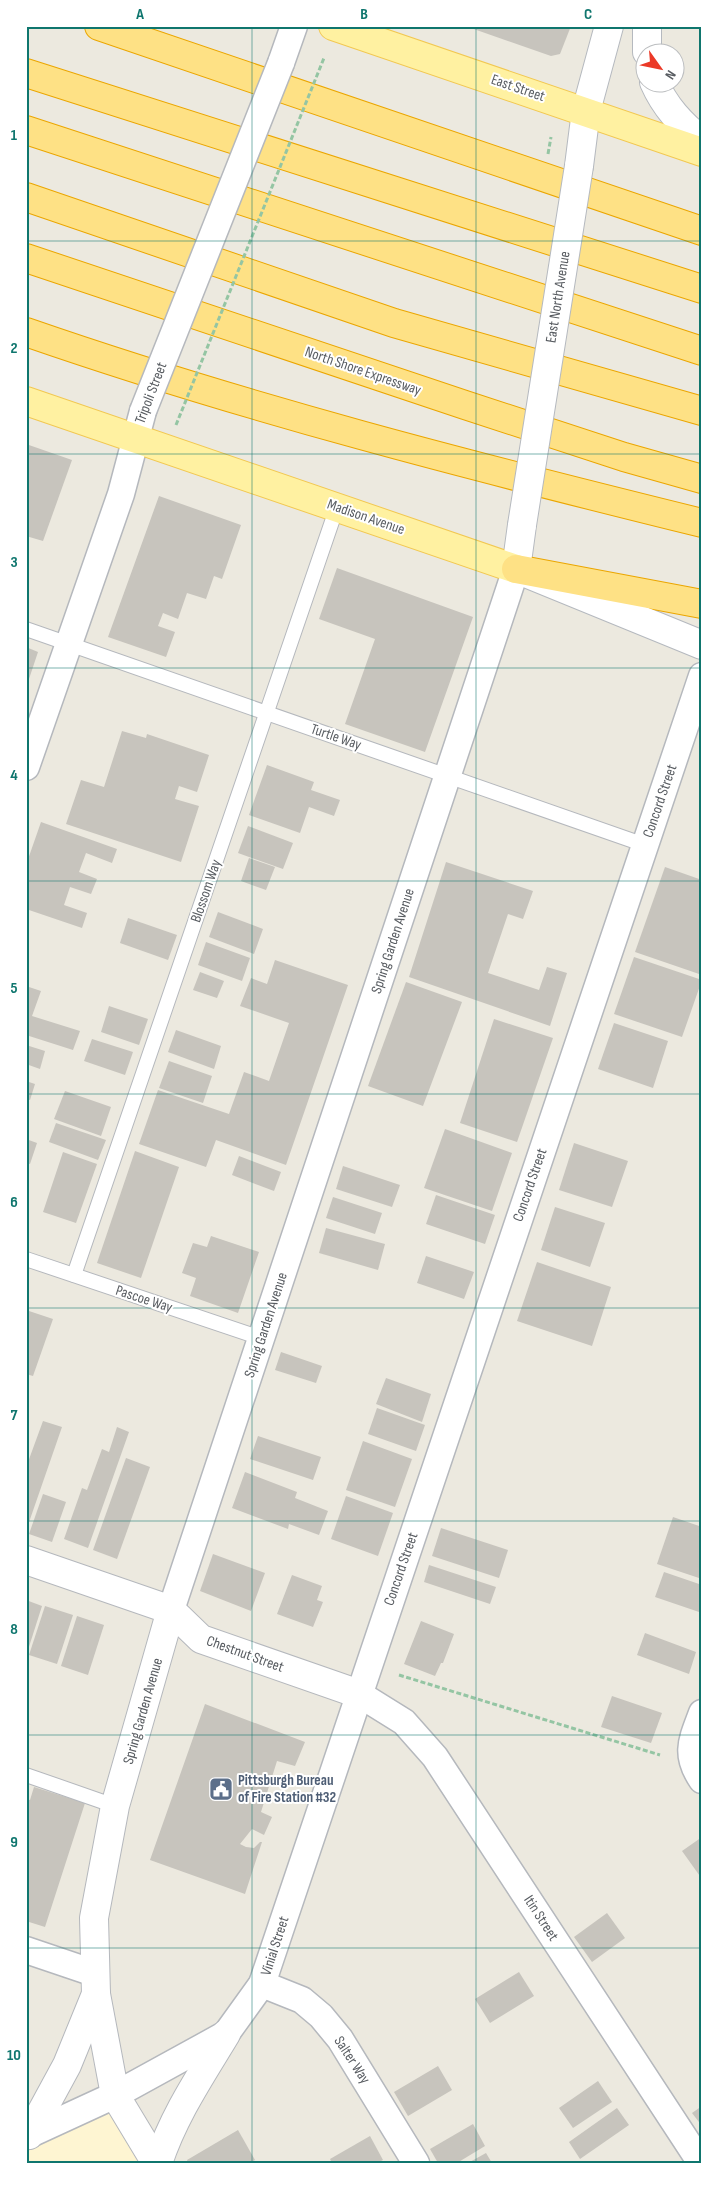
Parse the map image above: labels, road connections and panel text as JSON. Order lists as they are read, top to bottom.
{
  "streets": {
    "highway": ["North Shore Expressway"],
    "main road": ["East Street", "Madison Avenue"],
    "street": [
      "East North Avenue",
      "Tripoli Street",
      "Concord Street",
      "Spring Garden Avenue",
      "Chestnut Street",
      "Itin Street",
      "Vinial Street",
      "Salter Way"
    ],
    "lane": ["Turtle Way", "Blossom Way", "Pascoe Way"]
  },
  "crossings": [
    ["East Street", "East North Avenue"],
    ["East North Avenue", "Madison Avenue"],
    ["East North Avenue", "Spring Garden Avenue"],
    ["Tripoli Street", "Madison Avenue"],
    ["Tripoli Street", "Turtle Way"],
    ["Madison Avenue", "Blossom Way"],
    ["Madison Avenue", "Spring Garden Avenue"],
    ["Turtle Way", "Concord Street"],
    ["Turtle Way", "Blossom Way"],
    ["Turtle Way", "Spring Garden Avenue"],
    ["Concord Street", "Chestnut Street"],
    ["Concord Street", "Itin Street"],
    ["Concord Street", "Vinial Street"],
    ["Blossom Way", "Pascoe Way"],
    ["Spring Garden Avenue", "Pascoe Way"],
    ["Spring Garden Avenue", "Chestnut Street"],
    ["Spring Garden Avenue", "Vinial Street"],
    ["Chestnut Street", "Itin Street"],
    ["Chestnut Street", "Vinial Street"],
    ["Itin Street", "Vinial Street"],
    ["Vinial Street", "Salter Way"]
  ],
  "places": {
    "public building": ["Pittsburgh Bureau of Fire Station #32"]
  },
  "north": "bottom right",
  "grid": {
    "columns": ["A", "B", "C"],
    "rows": [
      "1",
      "2",
      "3",
      "4",
      "5",
      "6",
      "7",
      "8",
      "9",
      "10"
    ]
  }
}
